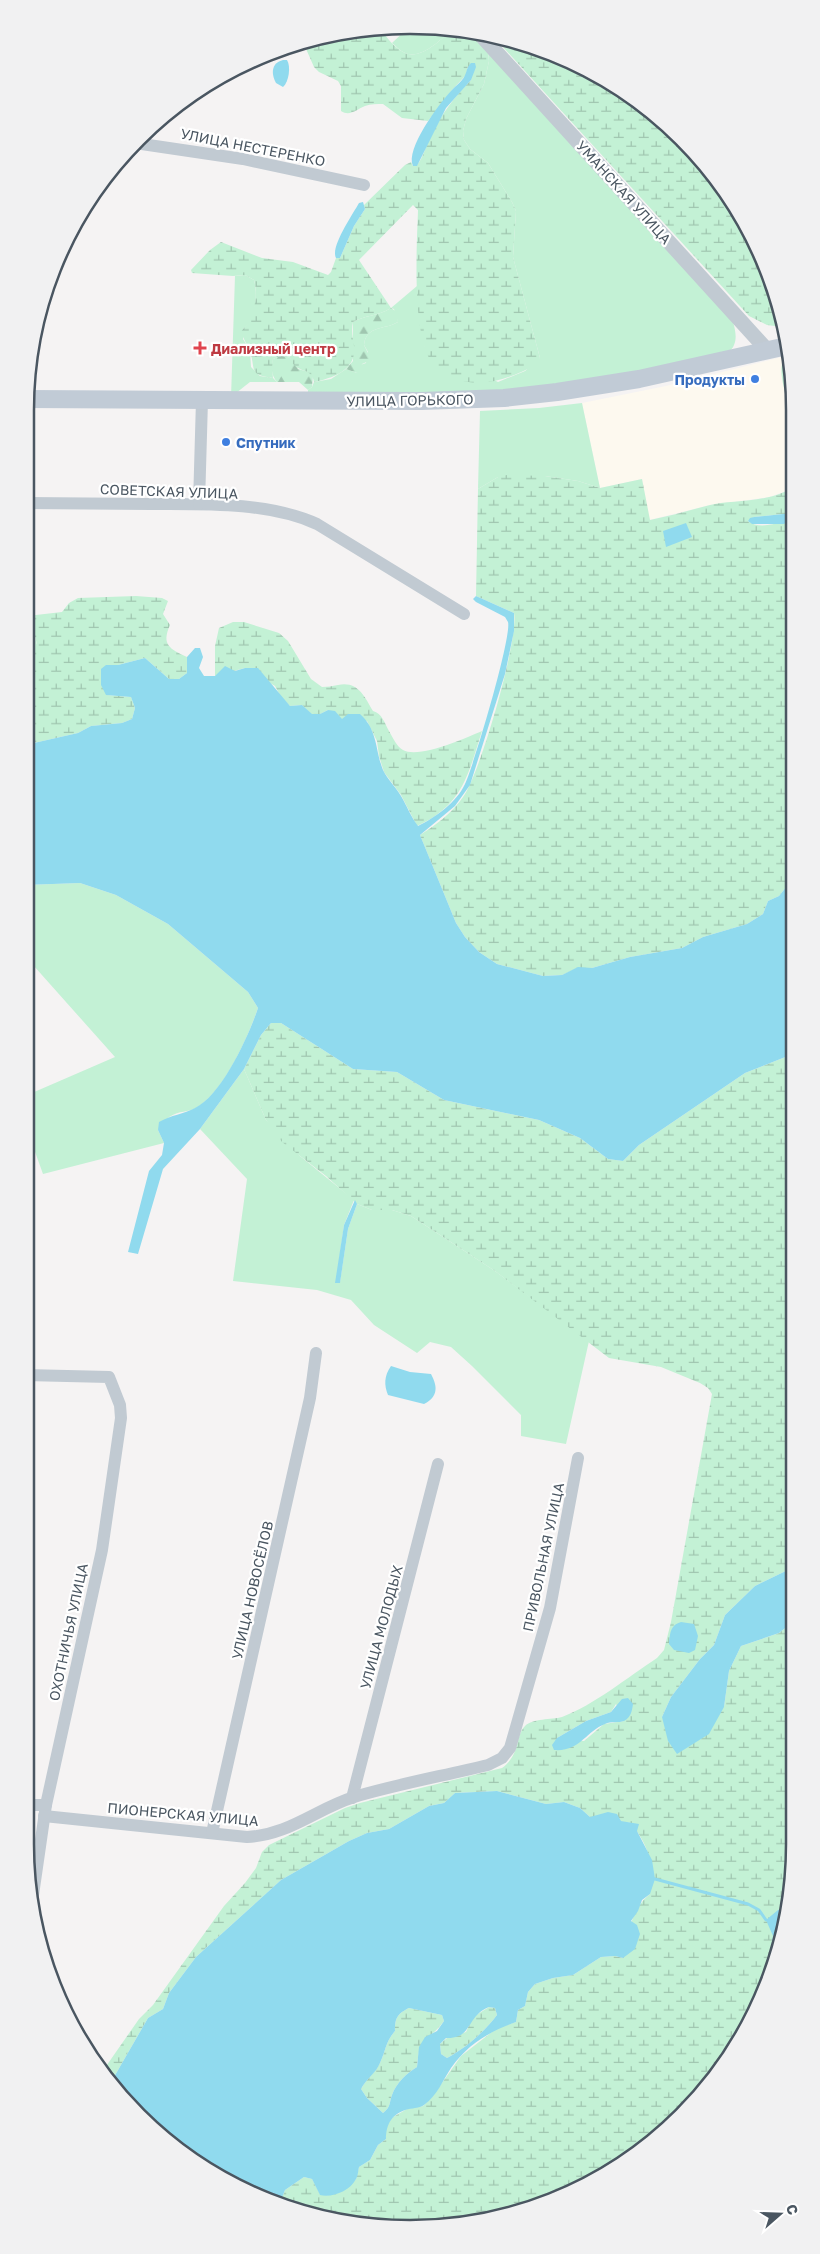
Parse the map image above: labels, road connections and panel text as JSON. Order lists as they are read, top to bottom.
{
  "streets": {
    "main road": ["УЛИЦА ГОРЬКОГО"],
    "street": [
      "УЛИЦА НЕСТЕРЕНКО",
      "УМАНСКАЯ УЛИЦА",
      "СОВЕТСКАЯ УЛИЦА",
      "ПРИВОЛЬНАЯ УЛИЦА",
      "УЛИЦА НОВОСЁЛОВ",
      "УЛИЦА МОЛОДЫХ",
      "ОХОТНИЧЬЯ УЛИЦА",
      "ПИОНЕРСКАЯ УЛИЦА"
    ]
  },
  "crossings": [
    ["УМАНСКАЯ УЛИЦА", "УЛИЦА ГОРЬКОГО"],
    ["ПРИВОЛЬНАЯ УЛИЦА", "ПИОНЕРСКАЯ УЛИЦА"],
    ["УЛИЦА НОВОСЁЛОВ", "ПИОНЕРСКАЯ УЛИЦА"],
    ["УЛИЦА МОЛОДЫХ", "ПИОНЕРСКАЯ УЛИЦА"],
    ["ОХОТНИЧЬЯ УЛИЦА", "ПИОНЕРСКАЯ УЛИЦА"]
  ],
  "places": {
    "health": ["Диализный центр"],
    "other": ["Продукты", "Спутник"]
  },
  "north": "right"
}
